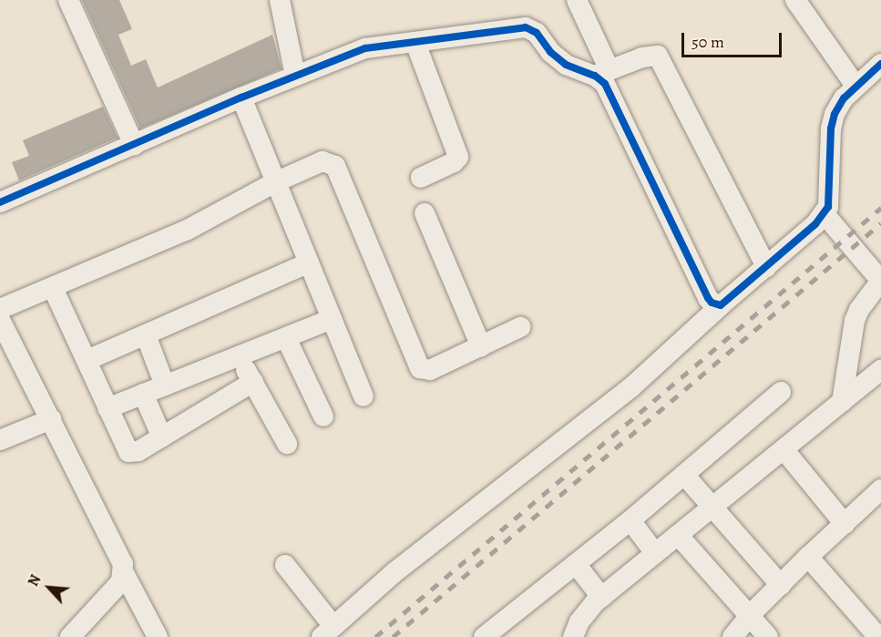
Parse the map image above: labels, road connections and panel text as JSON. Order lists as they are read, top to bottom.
{
  "scale_bar": "50 m",
  "north": "top left"
}
